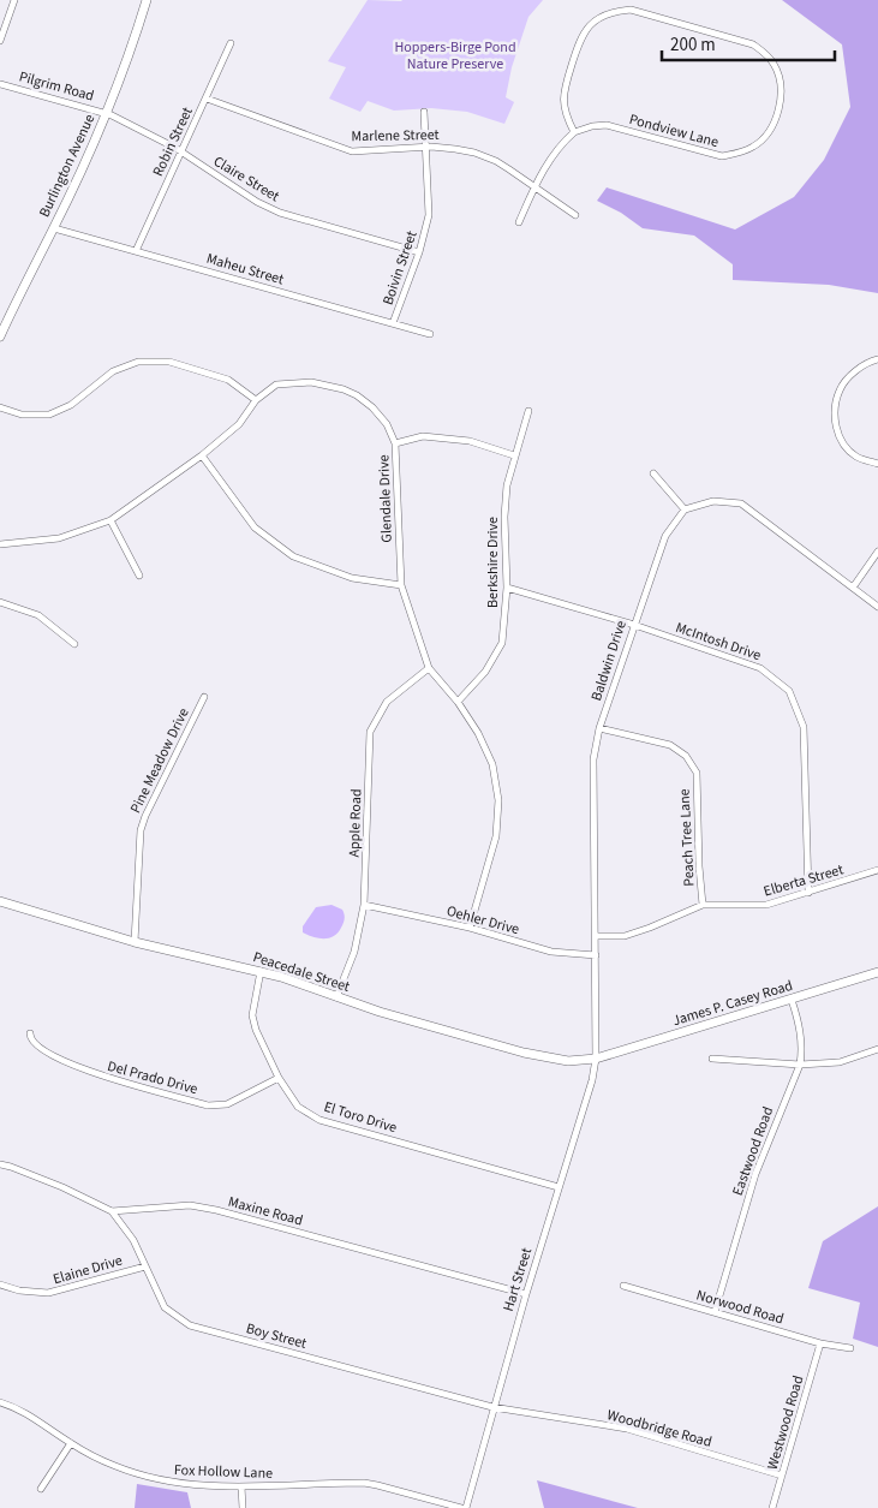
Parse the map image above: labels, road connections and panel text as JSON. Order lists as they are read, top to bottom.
{
  "streets": {
    "main road": ["Burlington Avenue", "Peacedale Street", "James P. Casey Road"],
    "street": [
      "Pilgrim Road",
      "Pondview Lane",
      "Marlene Street",
      "Robin Street",
      "Claire Street",
      "Boivin Street",
      "Maheu Street",
      "Glendale Drive",
      "Berkshire Drive",
      "McIntosh Drive",
      "Baldwin Drive",
      "Pine Meadow Drive",
      "Apple Road",
      "Peach Tree Lane",
      "Elberta Street",
      "Oehler Drive",
      "Del Prado Drive",
      "El Toro Drive",
      "Eastwood Road",
      "Maxine Road",
      "Elaine Drive",
      "Hart Street",
      "Norwood Road",
      "Boy Street",
      "Westwood Road",
      "Woodbridge Road",
      "Fox Hollow Lane"
    ]
  },
  "crossings": [
    ["Pilgrim Road", "Burlington Avenue"],
    ["Pilgrim Road", "Claire Street"],
    ["Marlene Street", "Robin Street"],
    ["Marlene Street", "Boivin Street"],
    ["Robin Street", "Claire Street"],
    ["Robin Street", "Maheu Street"],
    ["Burlington Avenue", "Claire Street"],
    ["Burlington Avenue", "Maheu Street"],
    ["Claire Street", "Boivin Street"],
    ["Boivin Street", "Maheu Street"],
    ["Glendale Drive", "Berkshire Drive"],
    ["Glendale Drive", "Apple Road"],
    ["Glendale Drive", "Oehler Drive"],
    ["Berkshire Drive", "McIntosh Drive"],
    ["McIntosh Drive", "Baldwin Drive"],
    ["McIntosh Drive", "Elberta Street"],
    ["Baldwin Drive", "Peach Tree Lane"],
    ["Baldwin Drive", "Elberta Street"],
    ["Baldwin Drive", "Oehler Drive"],
    ["Baldwin Drive", "Peacedale Street"],
    ["Baldwin Drive", "James P. Casey Road"],
    ["Baldwin Drive", "Hart Street"],
    ["Pine Meadow Drive", "Peacedale Street"],
    ["Apple Road", "Oehler Drive"],
    ["Apple Road", "Peacedale Street"],
    ["Peach Tree Lane", "Elberta Street"],
    ["Peacedale Street", "James P. Casey Road"],
    ["Peacedale Street", "El Toro Drive"],
    ["Peacedale Street", "Hart Street"],
    ["James P. Casey Road", "Eastwood Road"],
    ["James P. Casey Road", "Hart Street"],
    ["Del Prado Drive", "El Toro Drive"],
    ["El Toro Drive", "Hart Street"],
    ["Eastwood Road", "Norwood Road"],
    ["Maxine Road", "Hart Street"],
    ["Maxine Road", "Boy Street"],
    ["Elaine Drive", "Boy Street"],
    ["Hart Street", "Boy Street"],
    ["Hart Street", "Woodbridge Road"],
    ["Norwood Road", "Westwood Road"],
    ["Boy Street", "Woodbridge Road"],
    ["Westwood Road", "Woodbridge Road"]
  ],
  "parks": ["Hoppers-Birge Pond Nature Preserve"],
  "scale_bar": "200 m"
}
